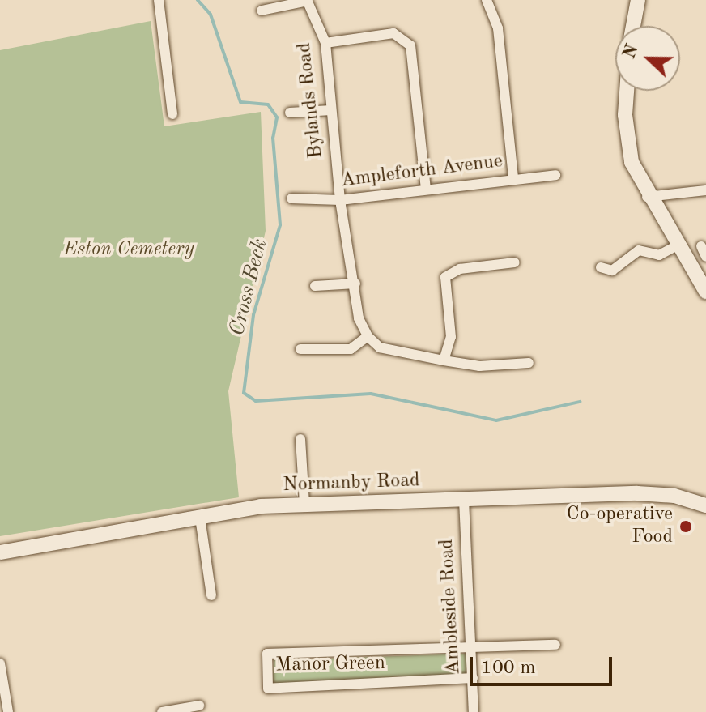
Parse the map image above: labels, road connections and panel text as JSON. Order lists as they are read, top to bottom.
{
  "streets": {
    "street": [
      "Bylands Road",
      "Ampleforth Avenue",
      "Normanby Road",
      "Ambleside Road",
      "Manor Green"
    ]
  },
  "crossings": [
    ["Bylands Road", "Ampleforth Avenue"],
    ["Normanby Road", "Ambleside Road"],
    ["Ambleside Road", "Manor Green"]
  ],
  "water": ["Cross Beck"],
  "parks": ["Eston Cemetery"],
  "places": ["Co-operative Food"],
  "scale_bar": "100 m",
  "north": "left"
}
